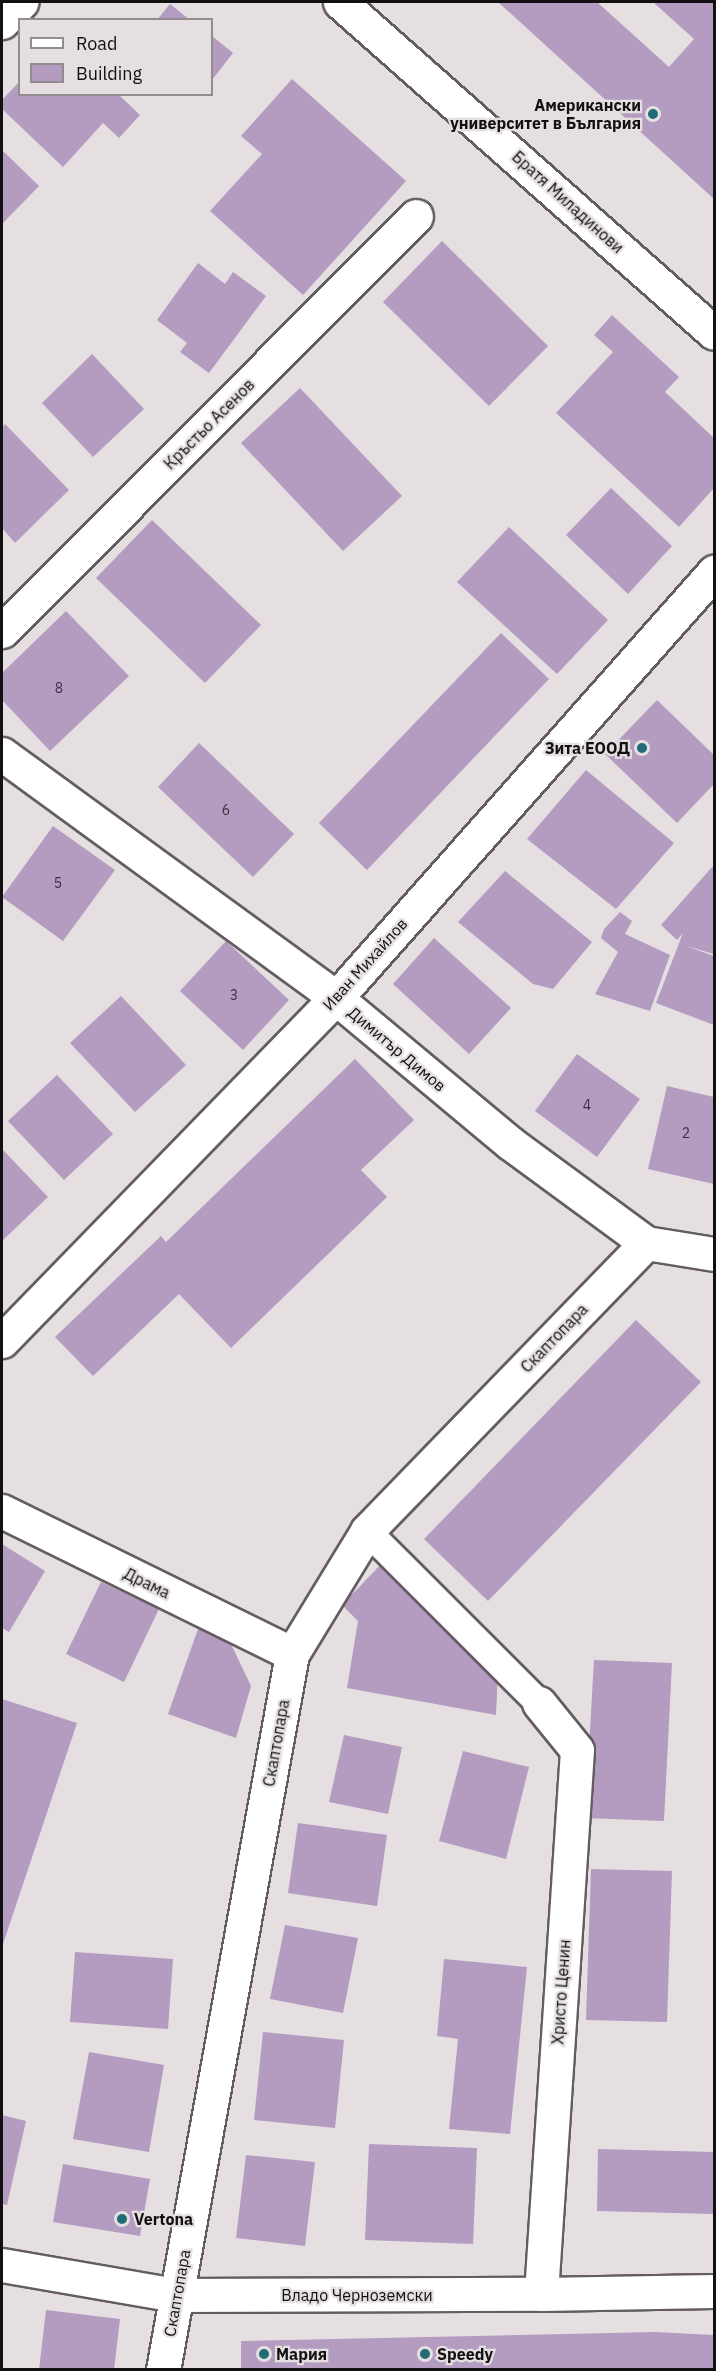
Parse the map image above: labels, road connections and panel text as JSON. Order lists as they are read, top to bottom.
{
  "streets": {
    "street": [
      "Братя Миладинови",
      "Кръстьо Асенов",
      "Иван Михайлов",
      "Димитър Димов",
      "Скаптопара",
      "Драма",
      "Христо Ценин",
      "Владо Черноземски"
    ]
  },
  "crossings": [
    ["Иван Михайлов", "Димитър Димов"],
    ["Димитър Димов", "Скаптопара"],
    ["Скаптопара", "Драма"],
    ["Скаптопара", "Владо Черноземски"],
    ["Христо Ценин", "Владо Черноземски"]
  ],
  "places": [
    "Американски университет в България",
    "Зита ЕООД",
    "Vertona",
    "Мария",
    "Speedy"
  ],
  "house_numbers": [
    "8",
    "6",
    "5",
    "3",
    "4",
    "2"
  ],
  "legend": ["Road", "Building"]
}
